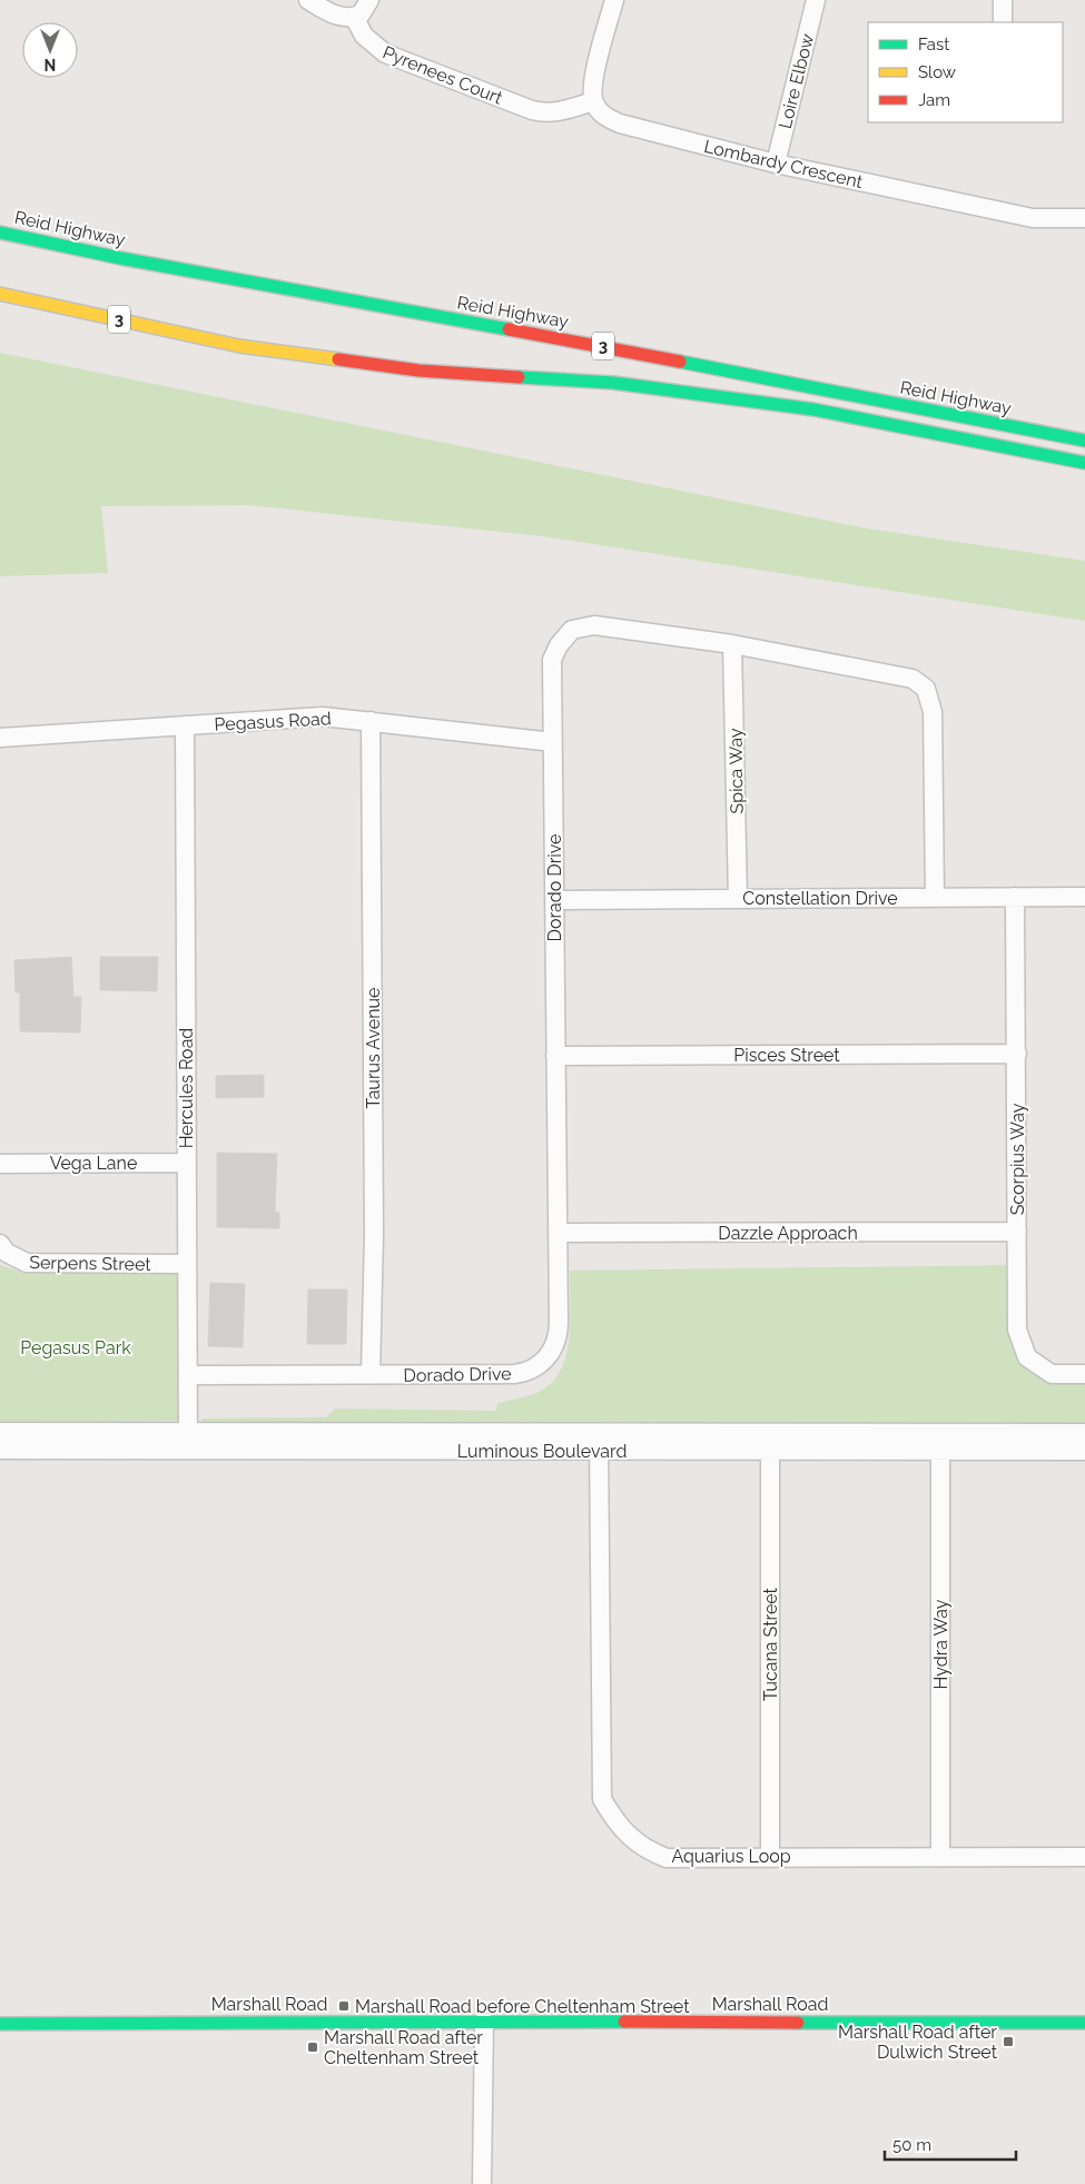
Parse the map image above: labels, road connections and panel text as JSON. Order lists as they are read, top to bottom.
{
  "streets": {
    "main road": ["Reid Highway", "3", "Marshall Road"],
    "street": [
      "Pyrenees Court",
      "Loire Elbow",
      "Lombardy Crescent",
      "Pegasus Road",
      "Spica Way",
      "Dorado Drive",
      "Constellation Drive",
      "Taurus Avenue",
      "Pisces Street",
      "Hercules Road",
      "Scorpius Way",
      "Vega Lane",
      "Dazzle Approach",
      "Serpens Street",
      "Luminous Boulevard",
      "Tucana Street",
      "Hydra Way",
      "Aquarius Loop"
    ]
  },
  "crossings": [
    ["Pyrenees Court", "Lombardy Crescent"],
    ["Loire Elbow", "Lombardy Crescent"],
    ["Pegasus Road", "Taurus Avenue"],
    ["Pegasus Road", "Hercules Road"],
    ["Spica Way", "Dorado Drive"],
    ["Spica Way", "Constellation Drive"],
    ["Dorado Drive", "Constellation Drive"],
    ["Dorado Drive", "Taurus Avenue"],
    ["Dorado Drive", "Pisces Street"],
    ["Dorado Drive", "Hercules Road"],
    ["Dorado Drive", "Dazzle Approach"],
    ["Constellation Drive", "Scorpius Way"],
    ["Pisces Street", "Scorpius Way"],
    ["Hercules Road", "Vega Lane"],
    ["Hercules Road", "Serpens Street"],
    ["Hercules Road", "Luminous Boulevard"],
    ["Scorpius Way", "Dazzle Approach"],
    ["Luminous Boulevard", "Tucana Street"],
    ["Luminous Boulevard", "Hydra Way"],
    ["Luminous Boulevard", "Aquarius Loop"],
    ["Tucana Street", "Aquarius Loop"],
    ["Hydra Way", "Aquarius Loop"]
  ],
  "parks": ["Pegasus Park"],
  "places": {
    "transit": ["Marshall Road before Cheltenham Street", "Marshall Road after Dulwich Street", "Marshall Road after Cheltenham Street"]
  },
  "legend": ["Fast", "Slow", "Jam"],
  "scale_bar": "50 m",
  "north": "bottom"
}
